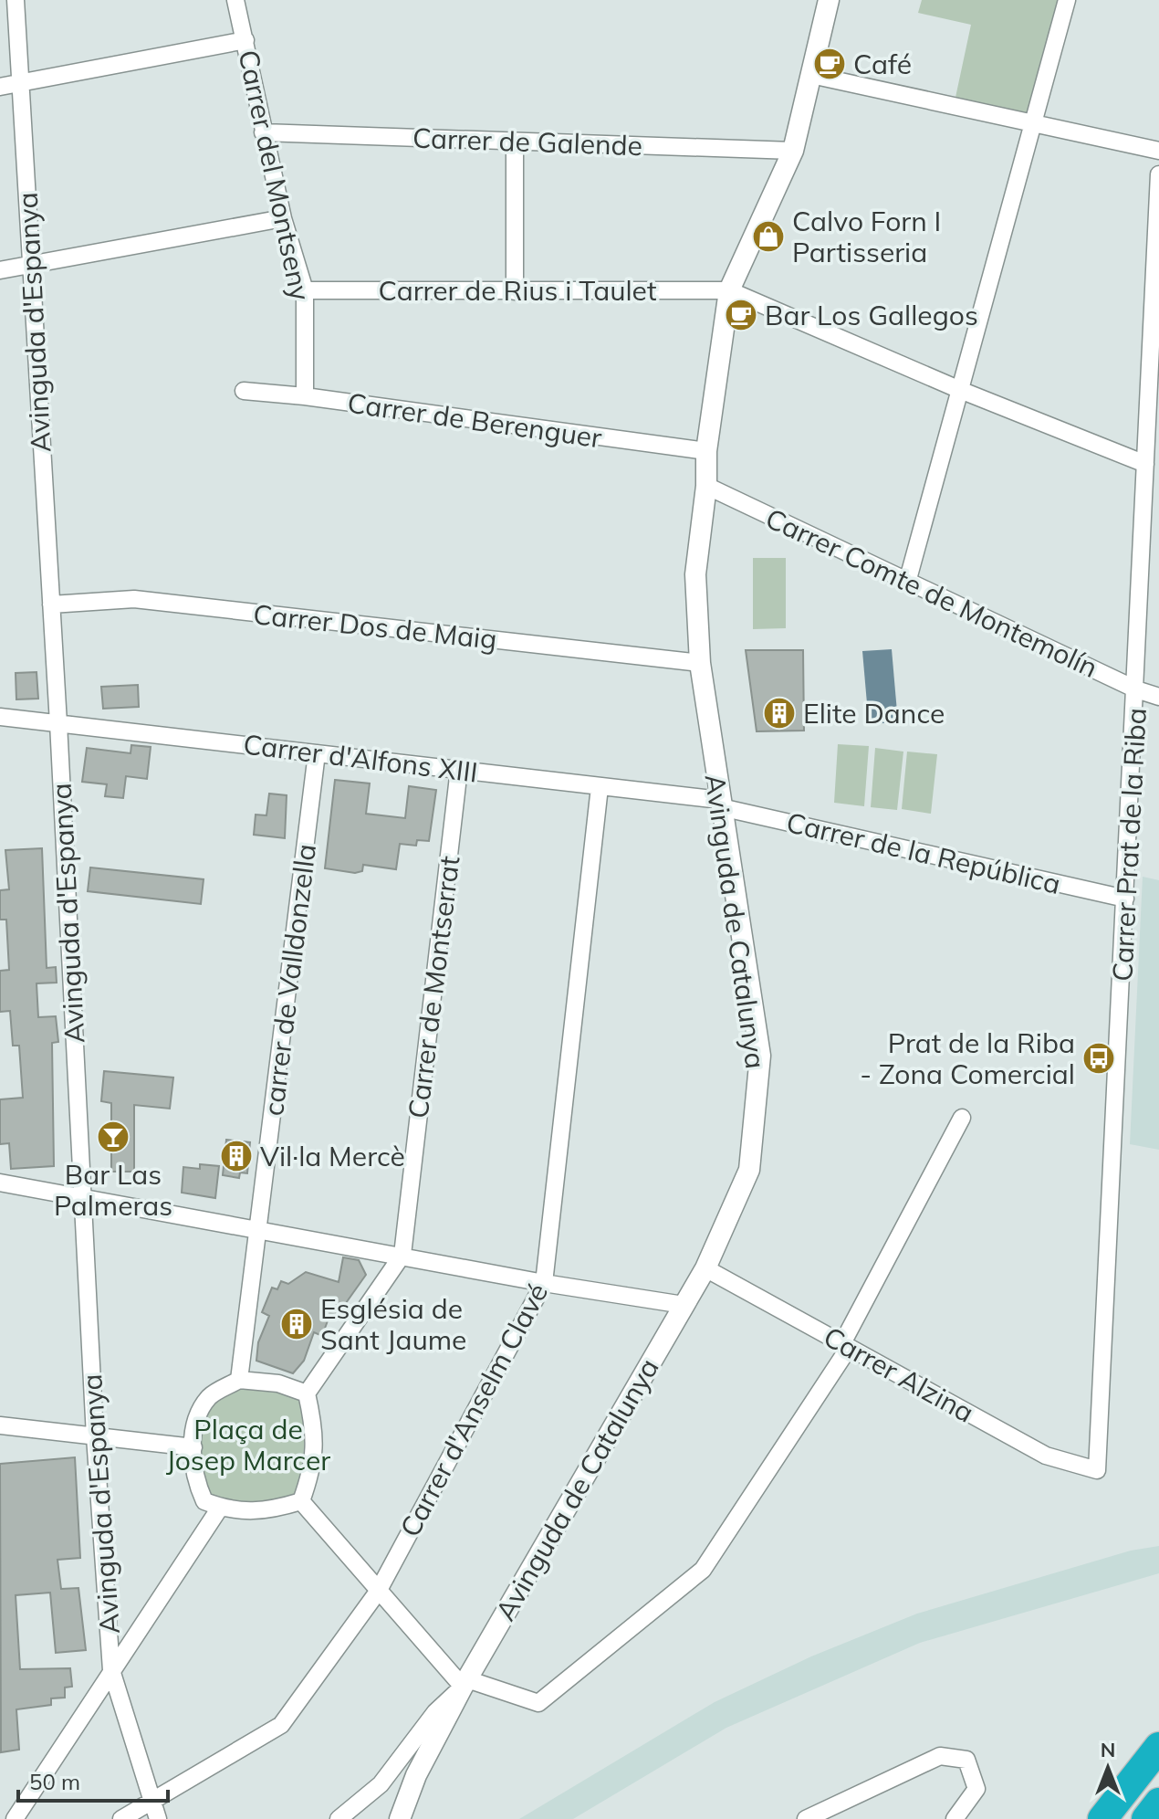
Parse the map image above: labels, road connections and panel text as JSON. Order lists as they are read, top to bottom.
{
  "streets": {
    "street": [
      "Carrer de Galende",
      "Carrer del Montseny",
      "Carrer de Rius i Taulet",
      "Avinguda d'Espanya",
      "Carrer de Berenguer",
      "Carrer Comte de Montemolín",
      "Carrer Dos de Maig",
      "Carrer d'Alfons XIII",
      "Carrer Prat de la Riba",
      "Carrer de la República",
      "Avinguda de Catalunya",
      "carrer de Valldonzella",
      "Carrer de Montserrat",
      "Carrer Alzina",
      "Carrer d'Anselm Clavé"
    ]
  },
  "crossings": [
    ["Carrer de Galende", "Carrer del Montseny"],
    ["Carrer de Galende", "Avinguda de Catalunya"],
    ["Carrer del Montseny", "Carrer de Rius i Taulet"],
    ["Carrer del Montseny", "Carrer de Berenguer"],
    ["Carrer de Rius i Taulet", "Avinguda de Catalunya"],
    ["Avinguda d'Espanya", "Carrer Dos de Maig"],
    ["Avinguda d'Espanya", "Carrer d'Alfons XIII"],
    ["Avinguda d'Espanya", "Carrer d'Anselm Clavé"],
    ["Carrer de Berenguer", "Avinguda de Catalunya"],
    ["Carrer Comte de Montemolín", "Carrer Prat de la Riba"],
    ["Carrer Comte de Montemolín", "Avinguda de Catalunya"],
    ["Carrer Dos de Maig", "Avinguda de Catalunya"],
    ["Carrer d'Alfons XIII", "Carrer de la República"],
    ["Carrer d'Alfons XIII", "Avinguda de Catalunya"],
    ["Carrer d'Alfons XIII", "carrer de Valldonzella"],
    ["Carrer d'Alfons XIII", "Carrer de Montserrat"],
    ["Carrer d'Alfons XIII", "Carrer d'Anselm Clavé"],
    ["Carrer Prat de la Riba", "Carrer de la República"],
    ["Carrer Prat de la Riba", "Carrer Alzina"],
    ["Carrer de la República", "Avinguda de Catalunya"],
    ["Avinguda de Catalunya", "Carrer Alzina"],
    ["carrer de Valldonzella", "Carrer de Montserrat"]
  ],
  "parks": ["Plaça de Josep Marcer"],
  "places": {
    "cafe": ["Café", "Bar Los Gallegos"],
    "shop": ["Calvo Forn I Partisseria"],
    "building": ["Elite Dance", "Vil·la Mercè", "Església de Sant Jaume"],
    "bus stop": ["Prat de la Riba - Zona Comercial"],
    "bar": ["Bar Las Palmeras"]
  },
  "scale_bar": "50 m",
  "north": "top"
}
